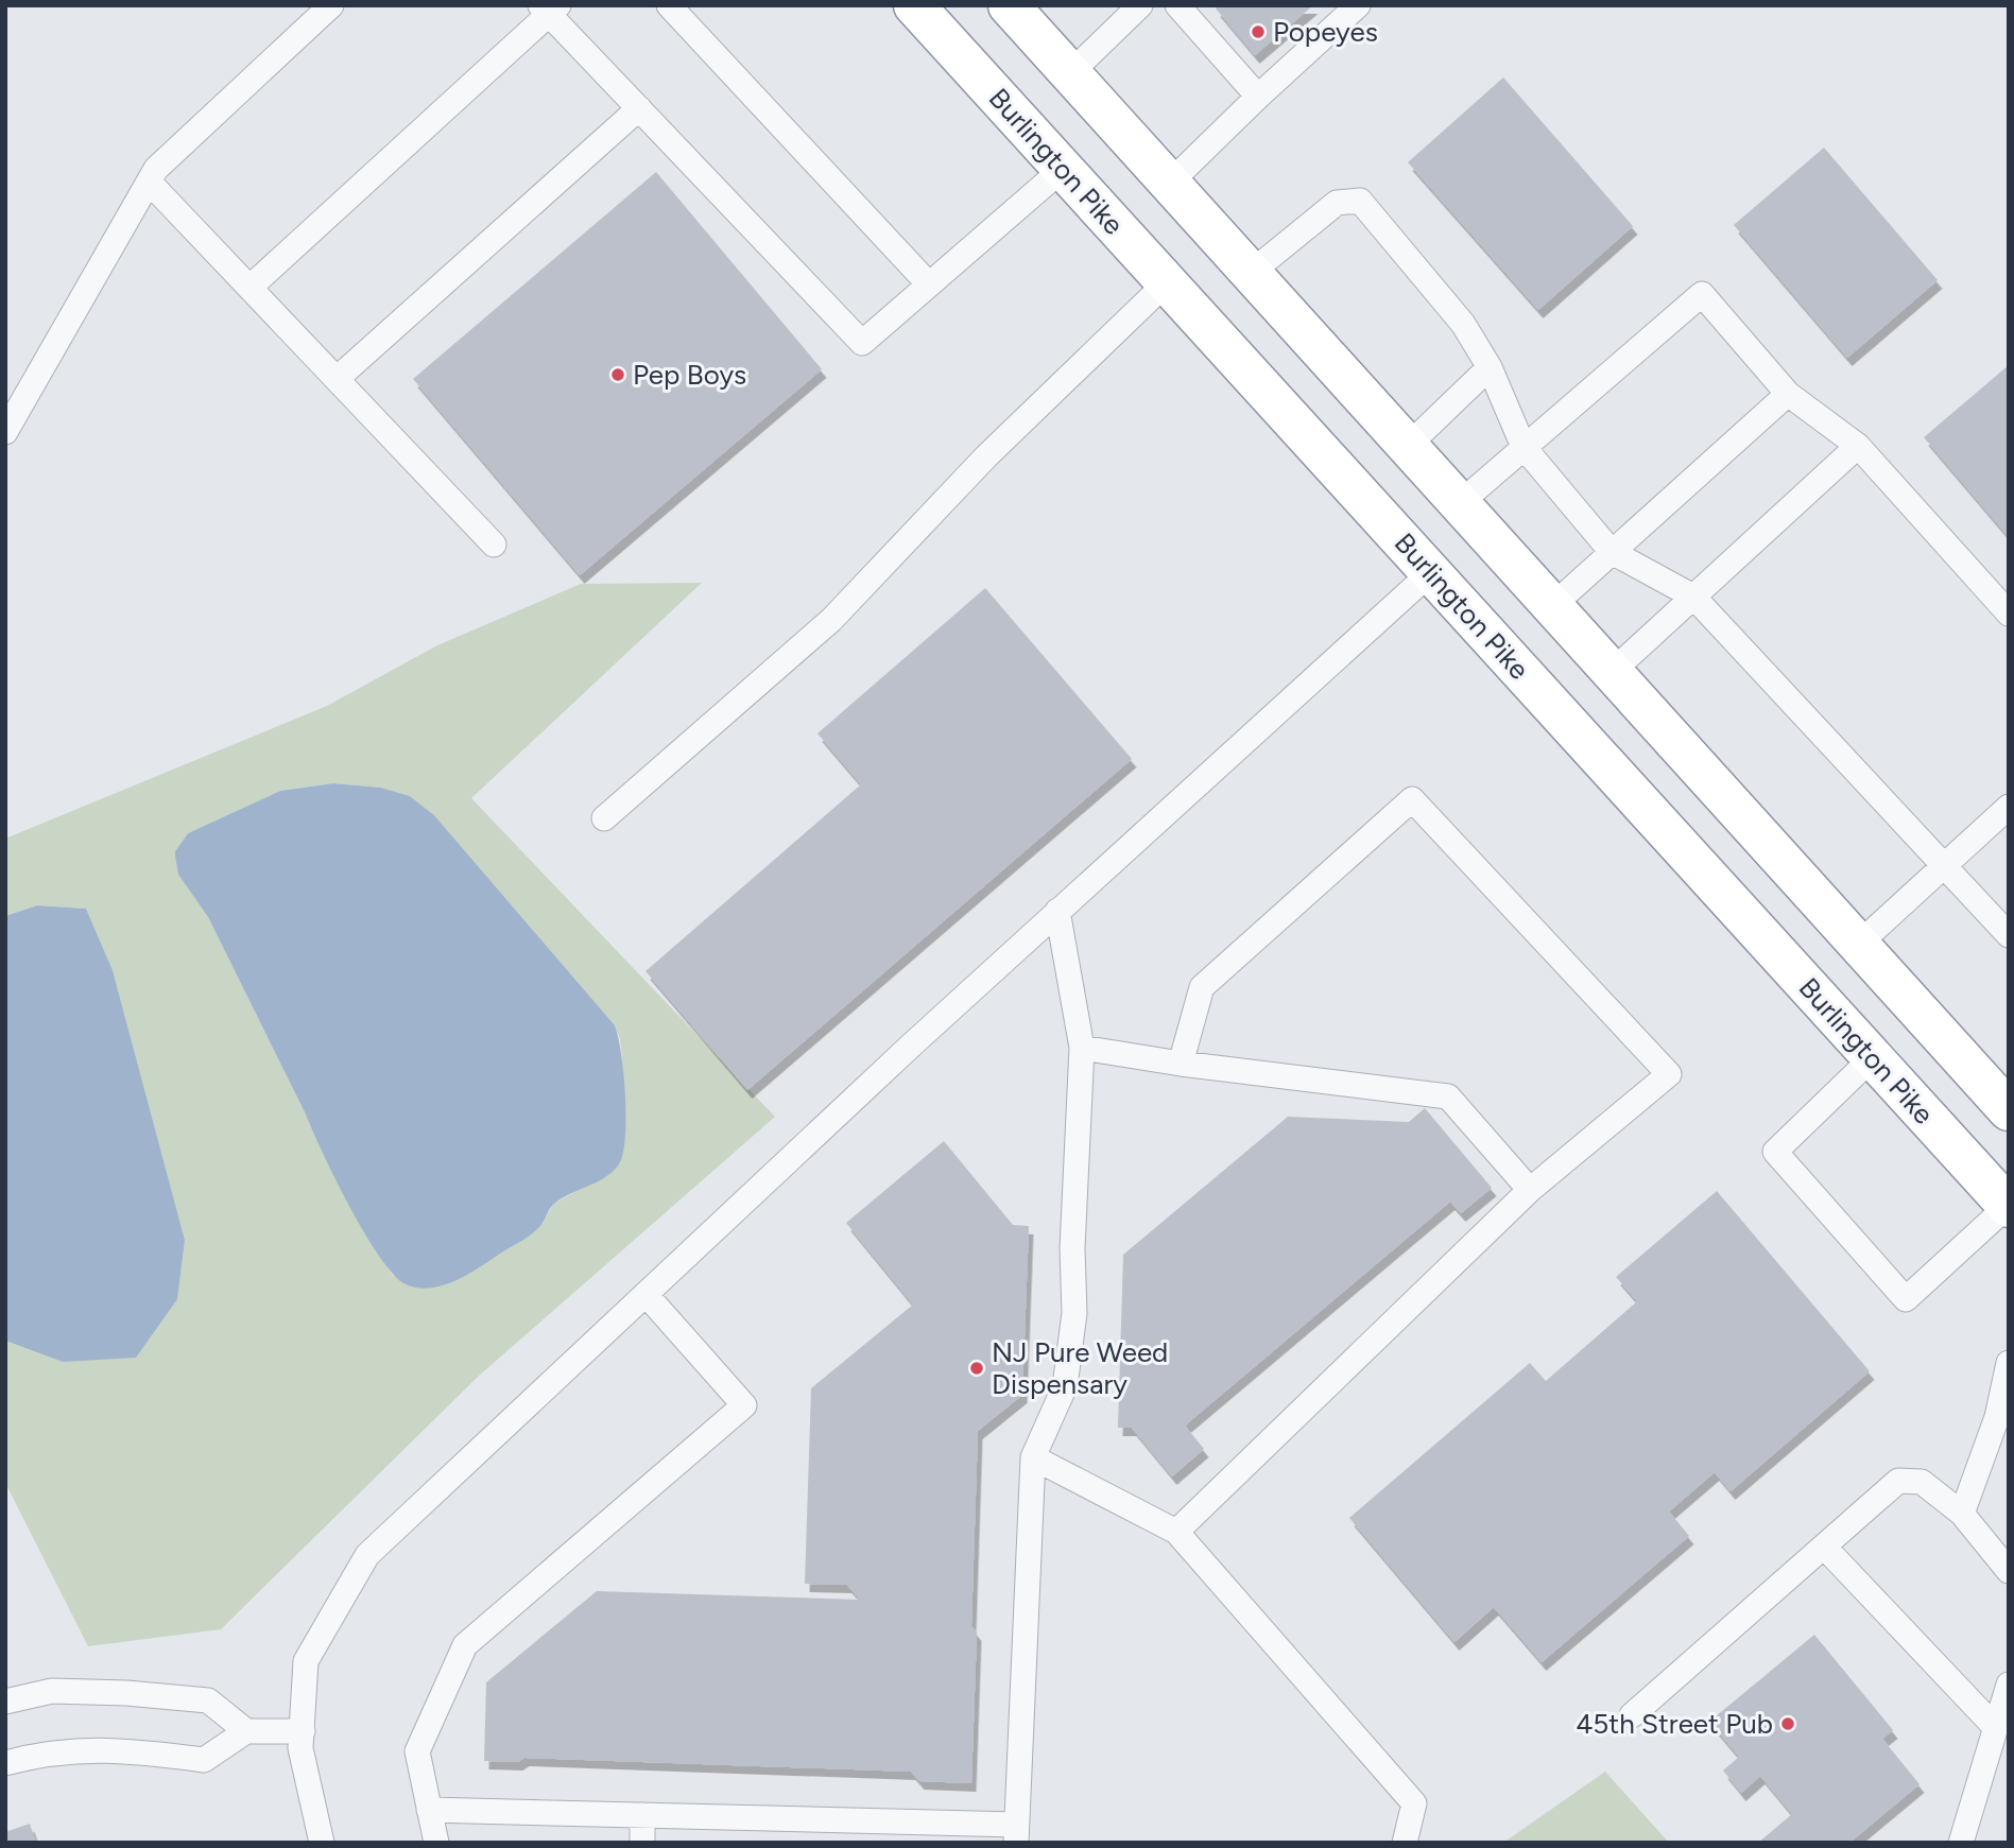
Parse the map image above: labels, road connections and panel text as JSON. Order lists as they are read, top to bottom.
{
  "streets": {
    "highway": ["Burlington Pike"]
  },
  "places": [
    "Popeyes",
    "Pep Boys",
    "NJ Pure Weed Dispensary",
    "45th Street Pub"
  ]
}
